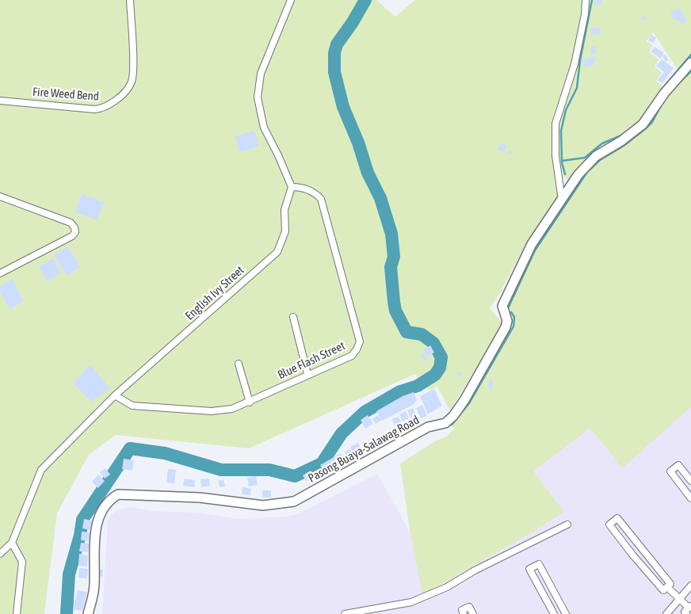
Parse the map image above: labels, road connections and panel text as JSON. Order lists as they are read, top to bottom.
{
  "streets": {
    "street": [
      "Fire Weed Bend",
      "English Ivy Street",
      "Blue Flash Street",
      "Pasong Buaya-Salawag Road"
    ]
  },
  "crossings": [
    ["English Ivy Street", "Blue Flash Street"]
  ]
}
